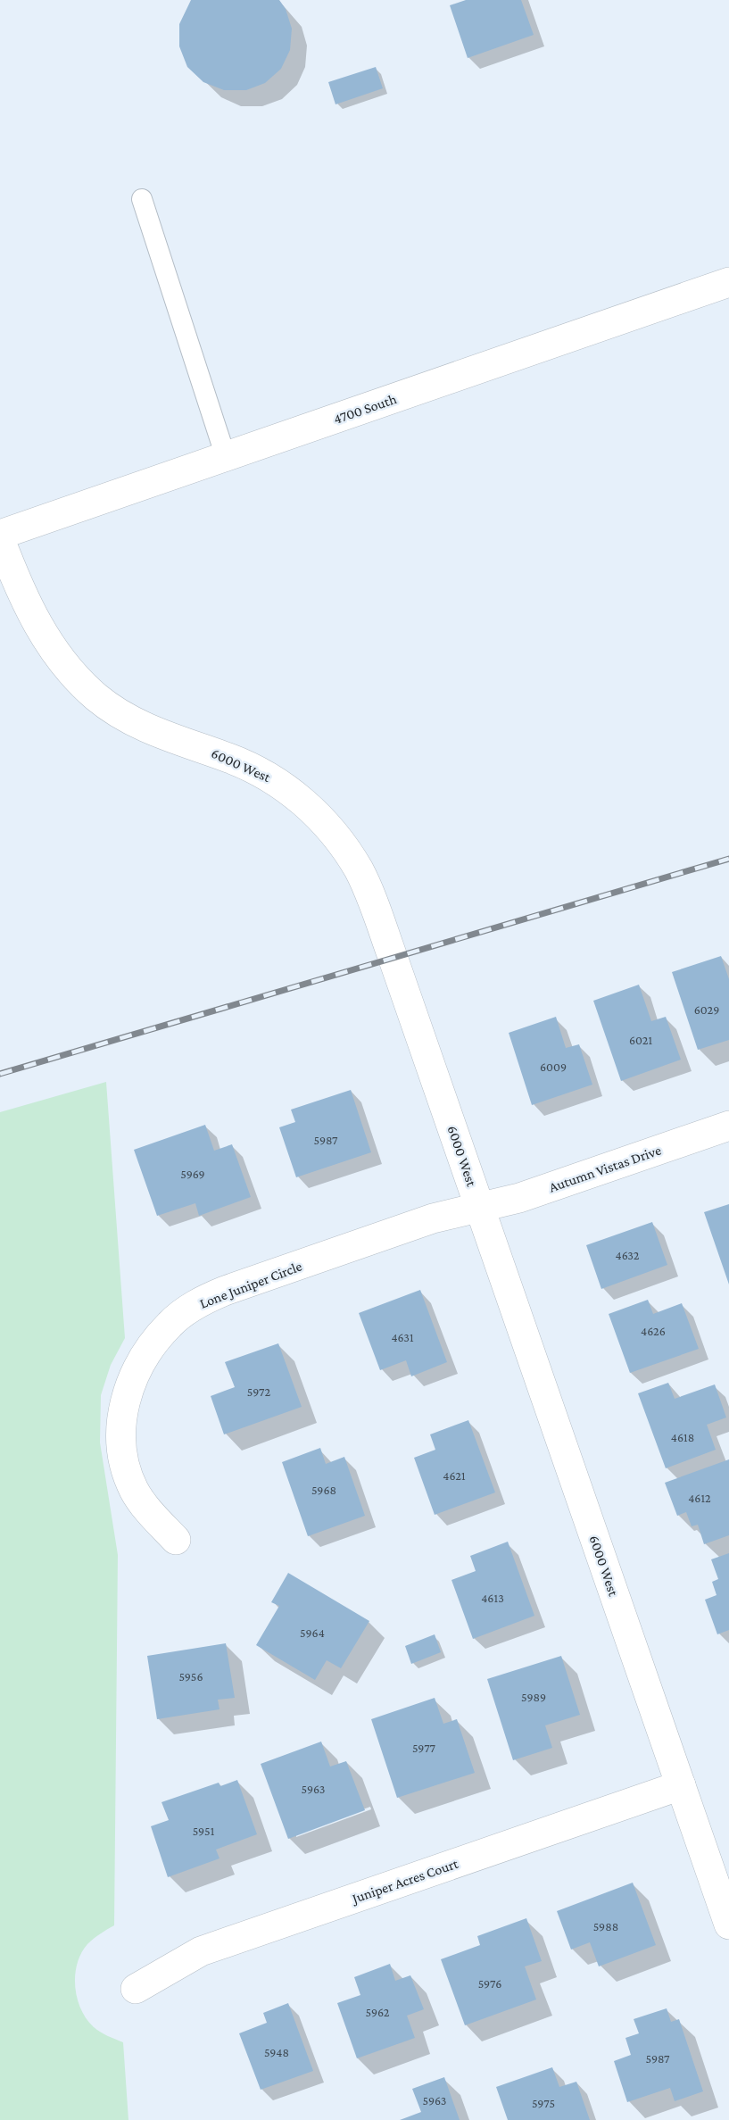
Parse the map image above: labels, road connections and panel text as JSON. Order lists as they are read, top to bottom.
{
  "streets": {
    "street": [
      "4700 South",
      "6000 West",
      "Autumn Vistas Drive",
      "Lone Juniper Circle",
      "Juniper Acres Court"
    ]
  },
  "crossings": [
    ["6000 West", "Autumn Vistas Drive"],
    ["6000 West", "Lone Juniper Circle"],
    ["6000 West", "Juniper Acres Court"],
    ["Autumn Vistas Drive", "Lone Juniper Circle"]
  ],
  "house_numbers": [
    "6029",
    "6021",
    "6009",
    "5987",
    "5969",
    "4632",
    "4626",
    "4631",
    "5972",
    "4618",
    "4621",
    "5968",
    "4612",
    "4613",
    "5964",
    "5956",
    "5989",
    "5977",
    "5963",
    "5951",
    "5988",
    "5976",
    "5962",
    "5948",
    "5987",
    "5963",
    "5975"
  ]
}
